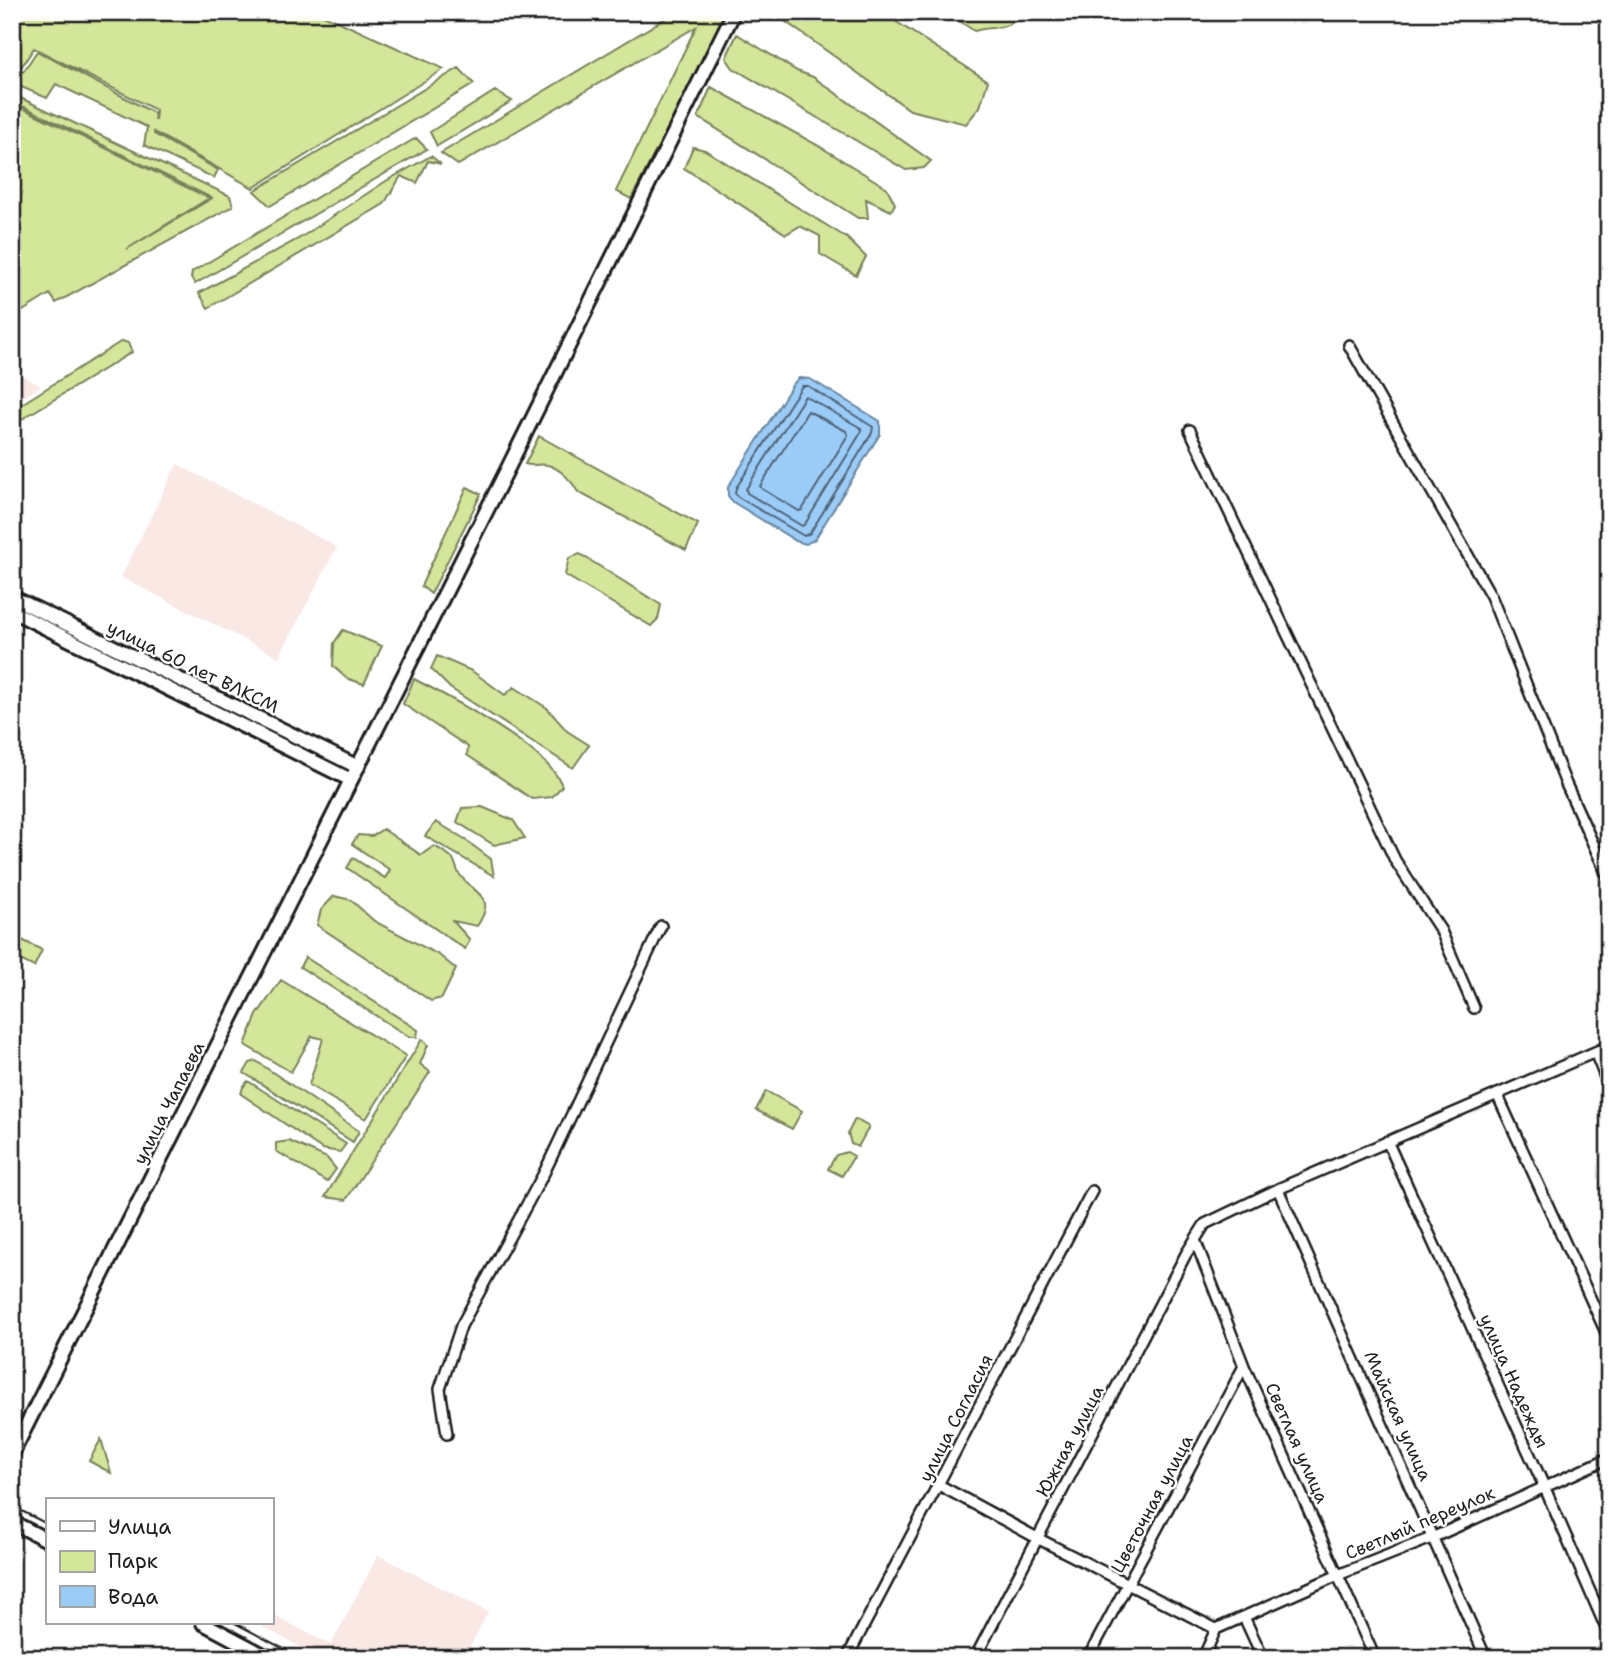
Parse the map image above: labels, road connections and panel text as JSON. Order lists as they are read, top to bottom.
{
  "streets": {
    "main road": ["улица 60 лет ВЛКСМ", "улица Чапаева"],
    "street": [
      "улица Надежды",
      "Майская улица",
      "улица Согласия",
      "Южная улица",
      "Светлая улица",
      "Цветочная улица",
      "Светлый переулок"
    ]
  },
  "crossings": [
    ["улица 60 лет ВЛКСМ", "улица Чапаева"],
    ["улица Надежды", "Южная улица"],
    ["улица Надежды", "Светлый переулок"],
    ["Майская улица", "Южная улица"],
    ["Майская улица", "Светлый переулок"],
    ["Южная улица", "Светлая улица"],
    ["Светлая улица", "Цветочная улица"],
    ["Светлая улица", "Светлый переулок"]
  ],
  "legend": ["Улица", "Парк", "Вода"]
}
